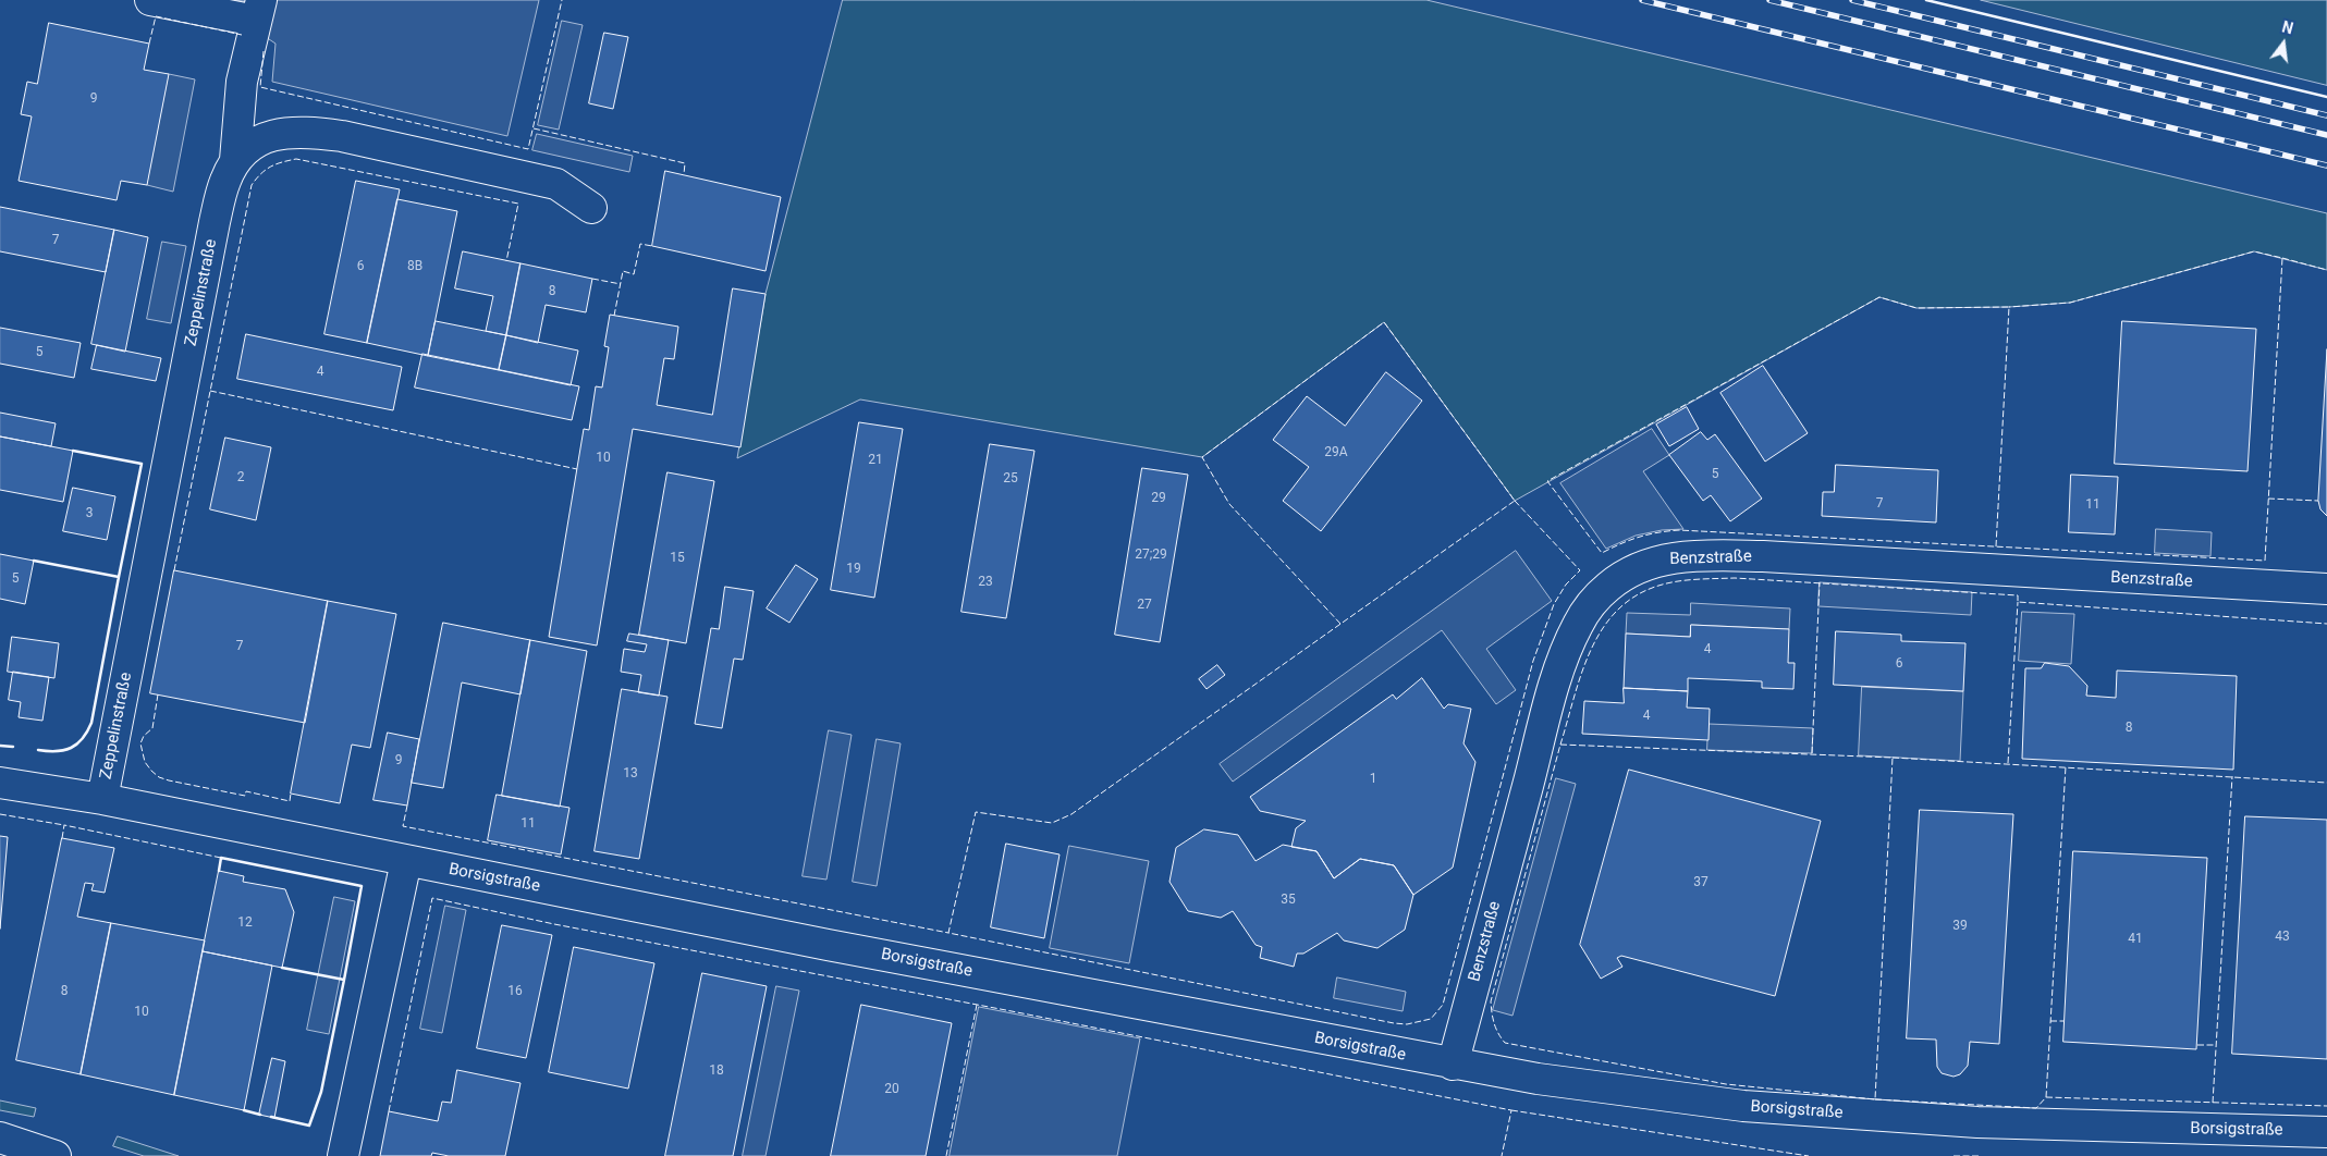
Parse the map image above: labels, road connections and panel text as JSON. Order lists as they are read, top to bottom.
{
  "streets": {
    "street": ["Zeppelinstraße", "Benzstraße", "Borsigstraße"]
  },
  "crossings": [
    ["Zeppelinstraße", "Borsigstraße"],
    ["Benzstraße", "Borsigstraße"]
  ],
  "house_numbers": [
    "9",
    "7",
    "6",
    "8B",
    "8",
    "5",
    "4",
    "29A",
    "10",
    "21",
    "5",
    "2",
    "25",
    "29",
    "7",
    "11",
    "3",
    "27;29",
    "15",
    "19",
    "5",
    "23",
    "27",
    "7",
    "4",
    "6",
    "4",
    "8",
    "9",
    "13",
    "1",
    "11",
    "37",
    "35",
    "12",
    "39",
    "43",
    "41",
    "8",
    "16",
    "10",
    "18",
    "20"
  ],
  "north": "top"
}
